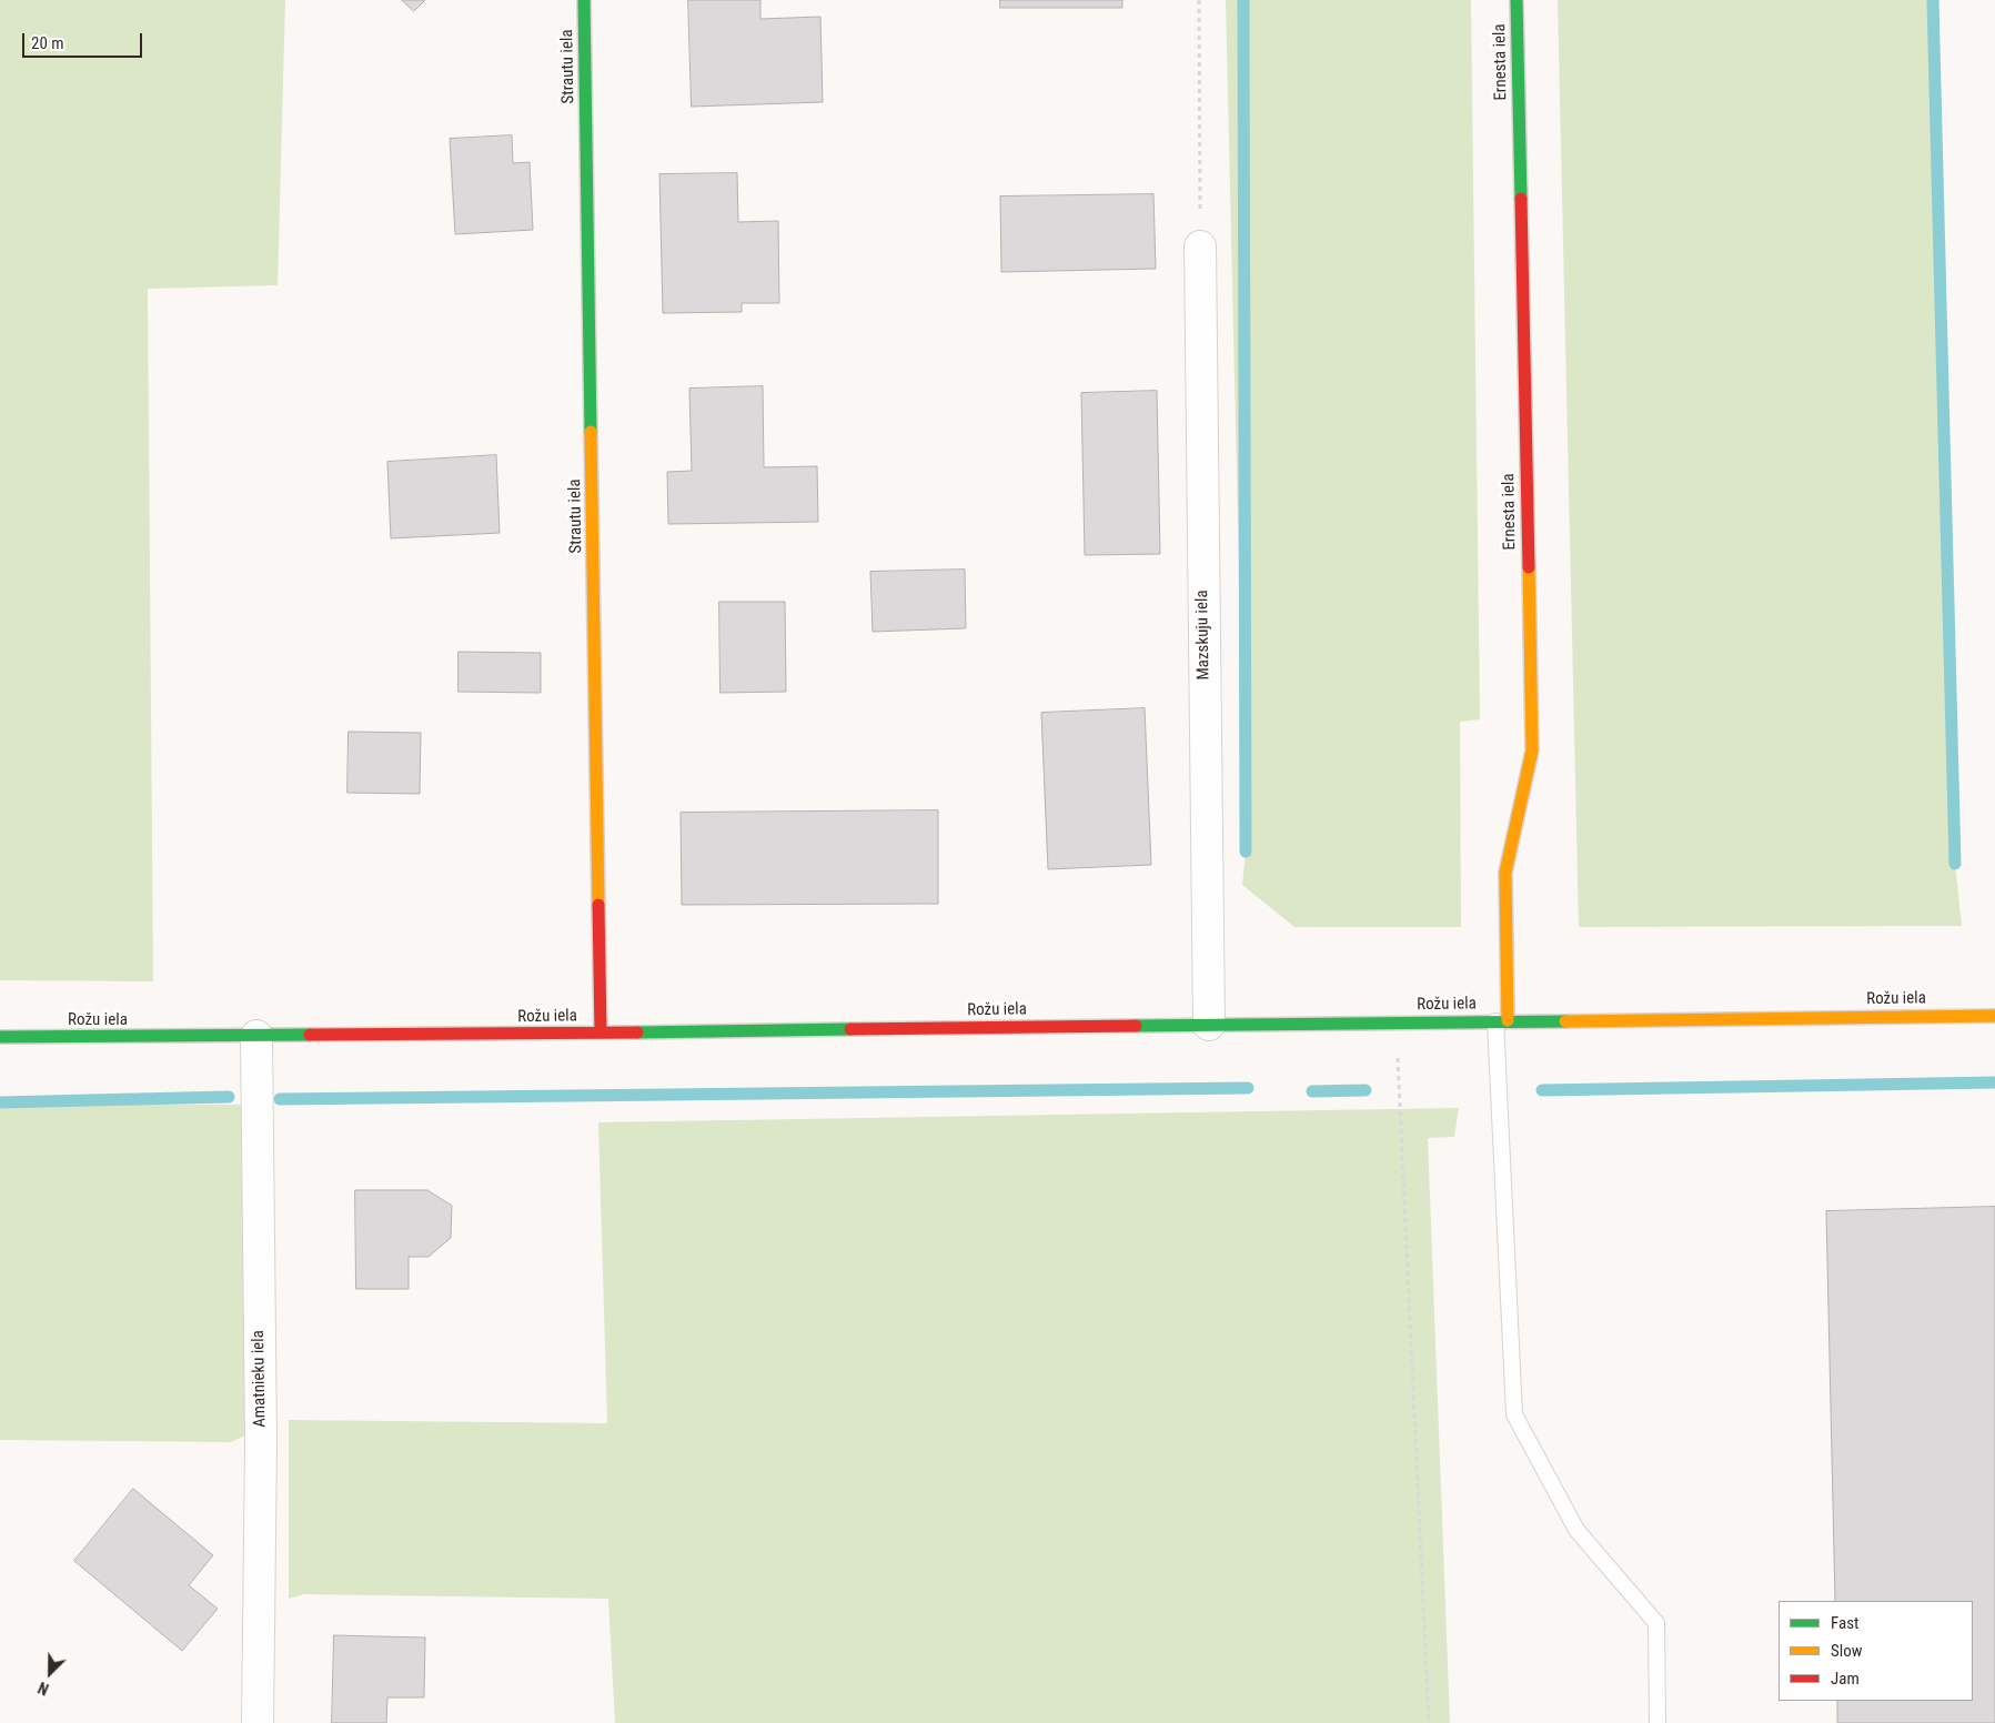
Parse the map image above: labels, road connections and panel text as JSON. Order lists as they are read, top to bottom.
{
  "streets": {
    "street": [
      "Ernesta iela",
      "Strautu iela",
      "Mazskuju iela",
      "Rožu iela",
      "Amatnieku iela"
    ]
  },
  "crossings": [
    ["Ernesta iela", "Rožu iela"],
    ["Strautu iela", "Rožu iela"],
    ["Mazskuju iela", "Rožu iela"],
    ["Rožu iela", "Amatnieku iela"]
  ],
  "legend": ["Fast", "Slow", "Jam"],
  "scale_bar": "20 m",
  "north": "bottom left"
}
